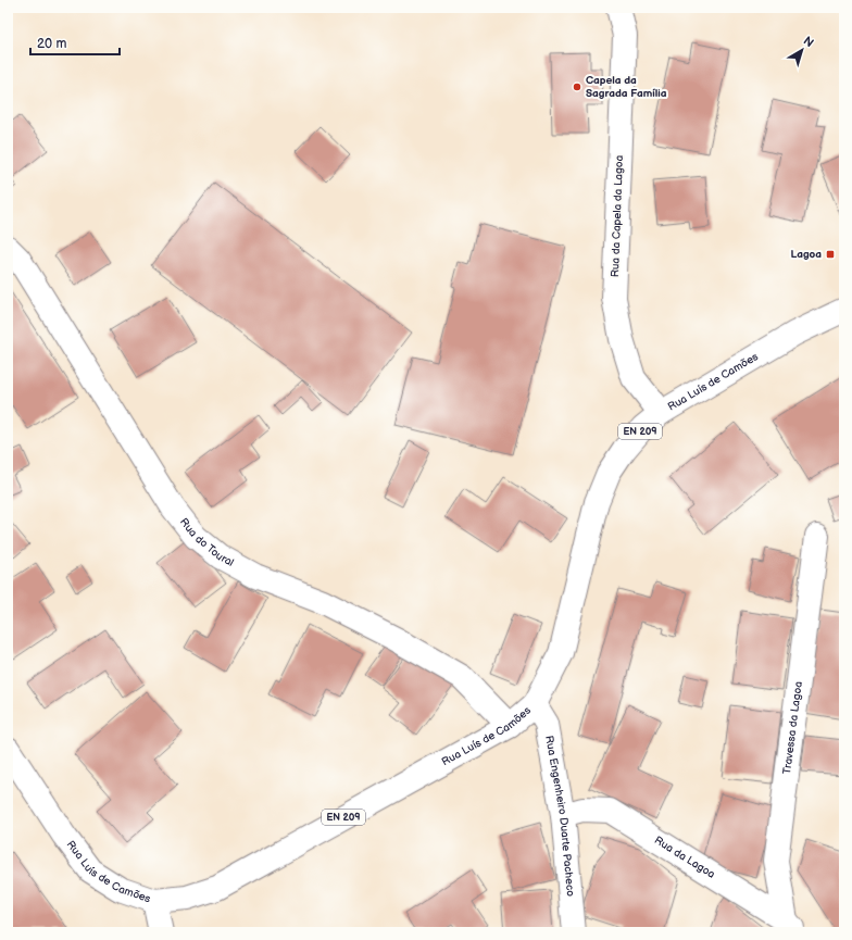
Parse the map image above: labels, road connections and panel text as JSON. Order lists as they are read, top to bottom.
{
  "streets": {
    "street": [
      "Rua da Capela da Lagoa",
      "Rua Luís de Camões",
      "EN 209",
      "Rua do Toural",
      "Travessa da Lagoa",
      "Rua Engenheiro Duarte Pacheco",
      "Rua da Lagoa"
    ]
  },
  "crossings": [
    ["Rua da Capela da Lagoa", "Rua Luís de Camões"],
    ["Rua Luís de Camões", "Rua do Toural"],
    ["Rua Luís de Camões", "Rua Engenheiro Duarte Pacheco"],
    ["Travessa da Lagoa", "Rua da Lagoa"],
    ["Rua Engenheiro Duarte Pacheco", "Rua da Lagoa"]
  ],
  "places": {
    "other": ["Capela da Sagrada Família"],
    "transit": ["Lagoa"]
  },
  "scale_bar": "20 m",
  "north": "top right"
}
